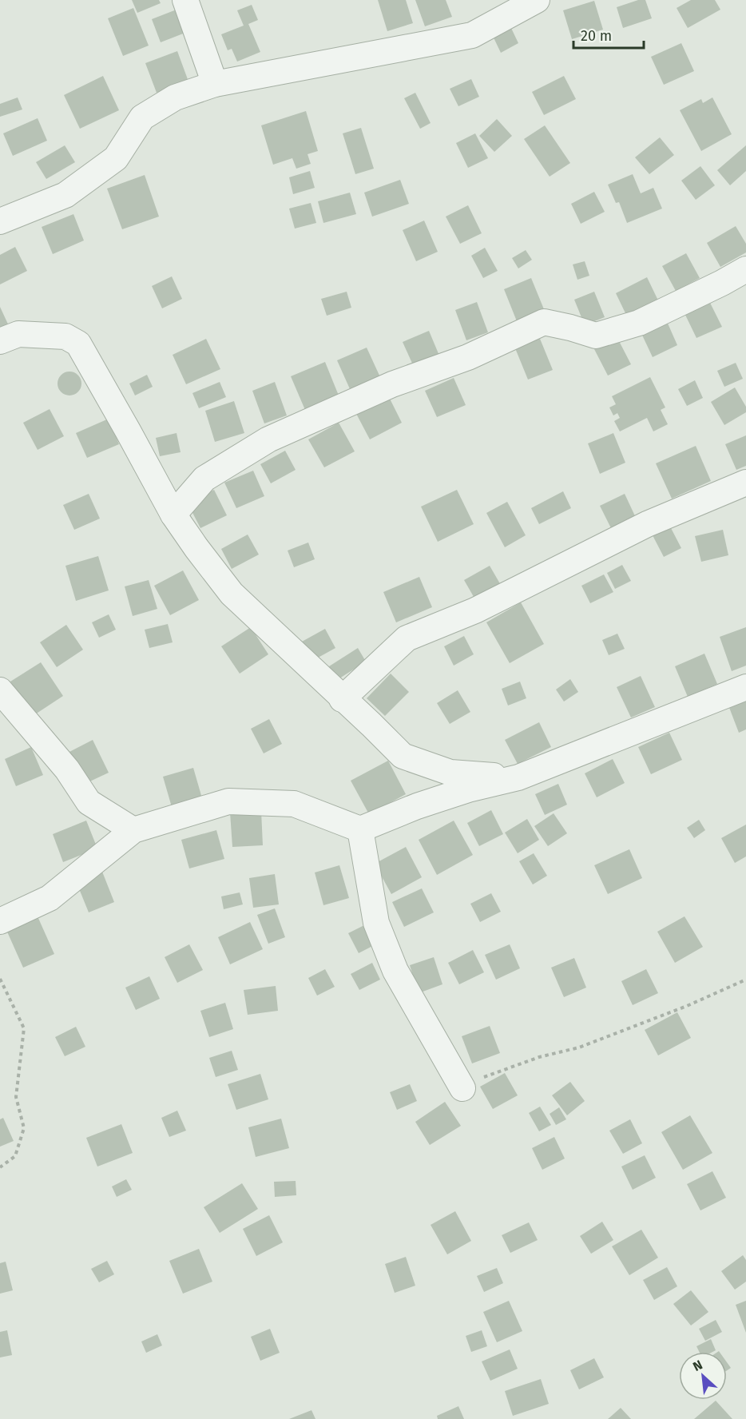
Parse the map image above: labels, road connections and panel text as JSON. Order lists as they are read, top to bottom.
{
  "scale_bar": "20 m",
  "north": "top left"
}
